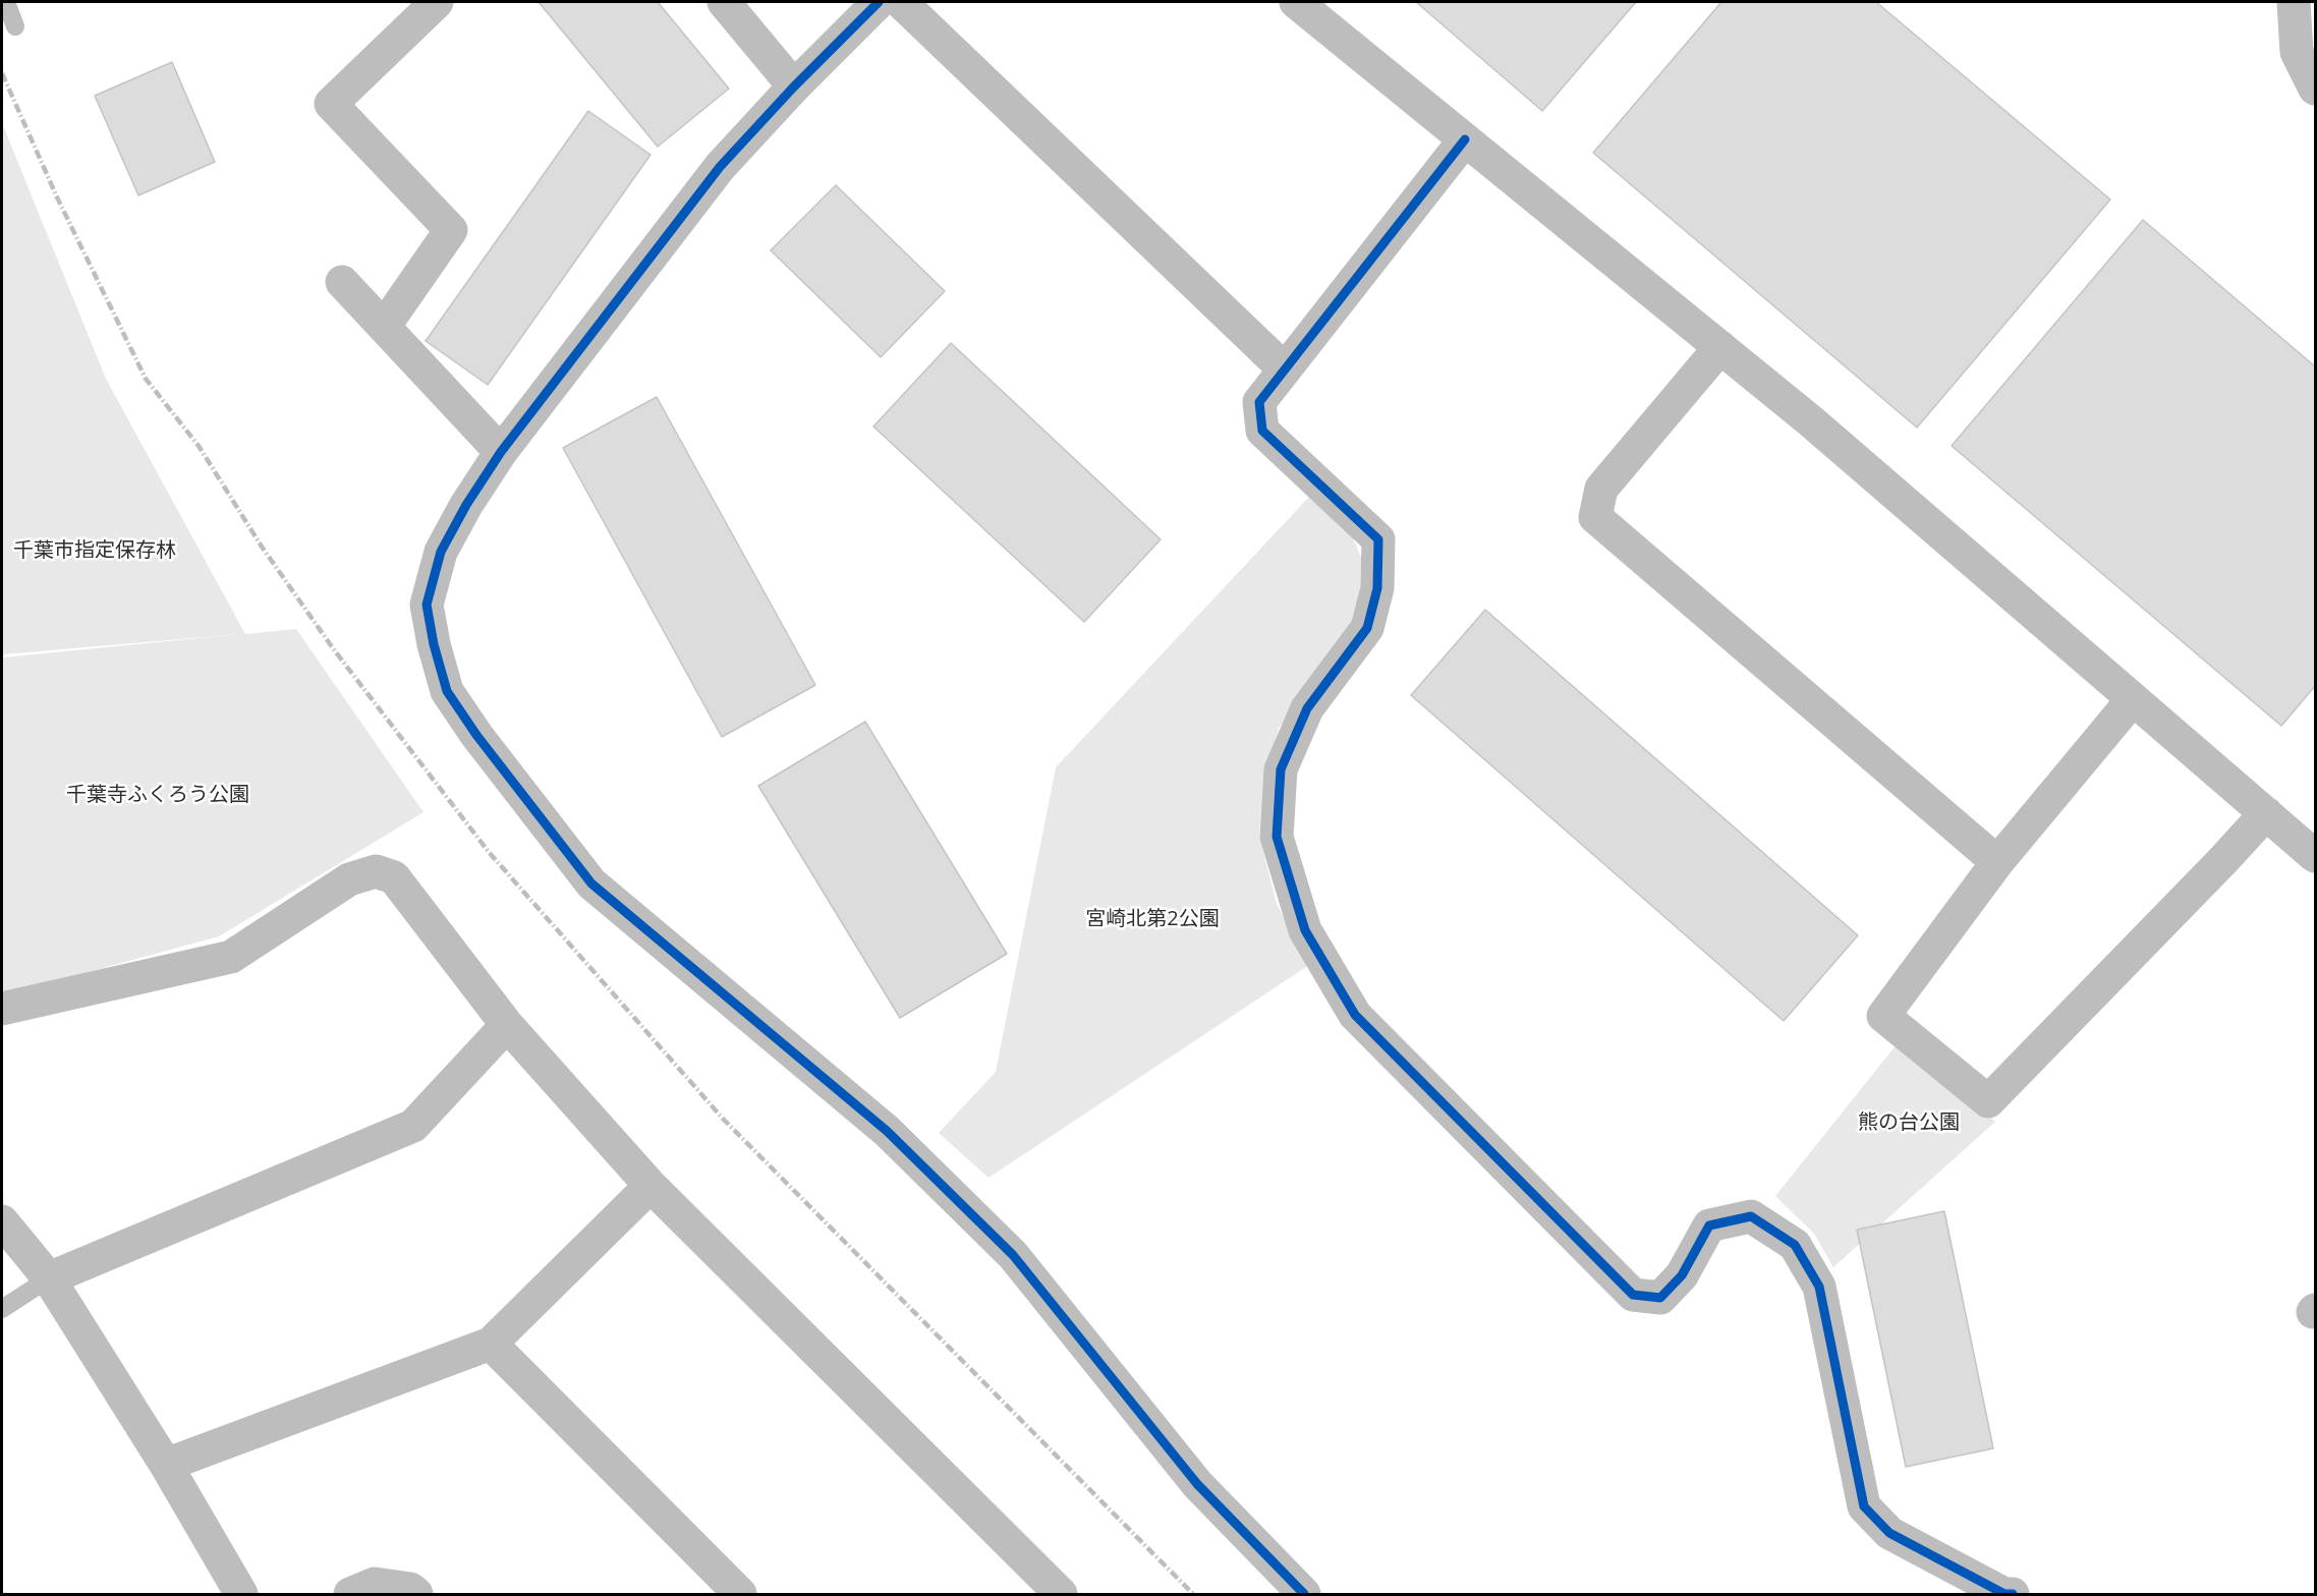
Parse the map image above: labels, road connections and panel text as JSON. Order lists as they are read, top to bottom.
{
  "parks": [
    "千葉市指定保存林",
    "千葉寺ふくろう公園",
    "宮崎北第2公園",
    "熊の台公園"
  ]
}
